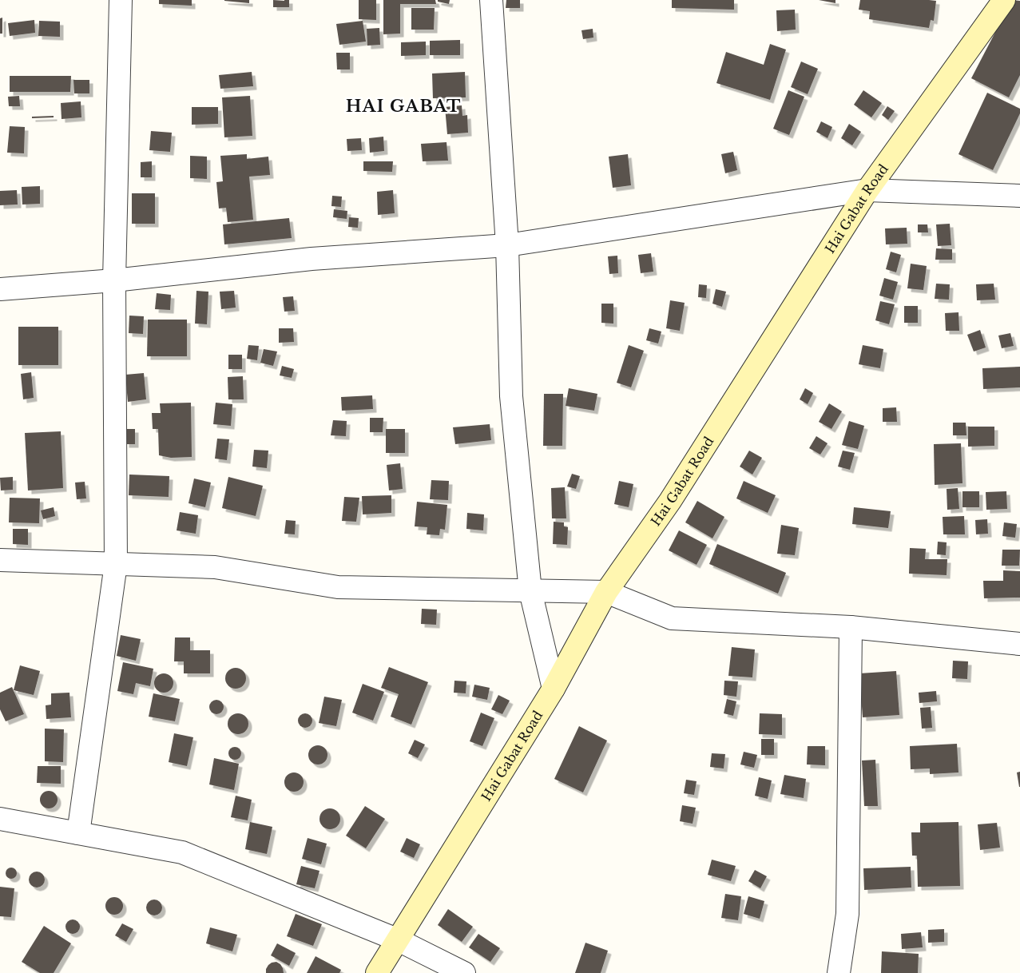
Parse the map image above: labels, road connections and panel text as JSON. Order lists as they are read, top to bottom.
{
  "streets": {
    "street": ["Hai Gabat Road"]
  },
  "districts": ["HAI GABAT"]
}
